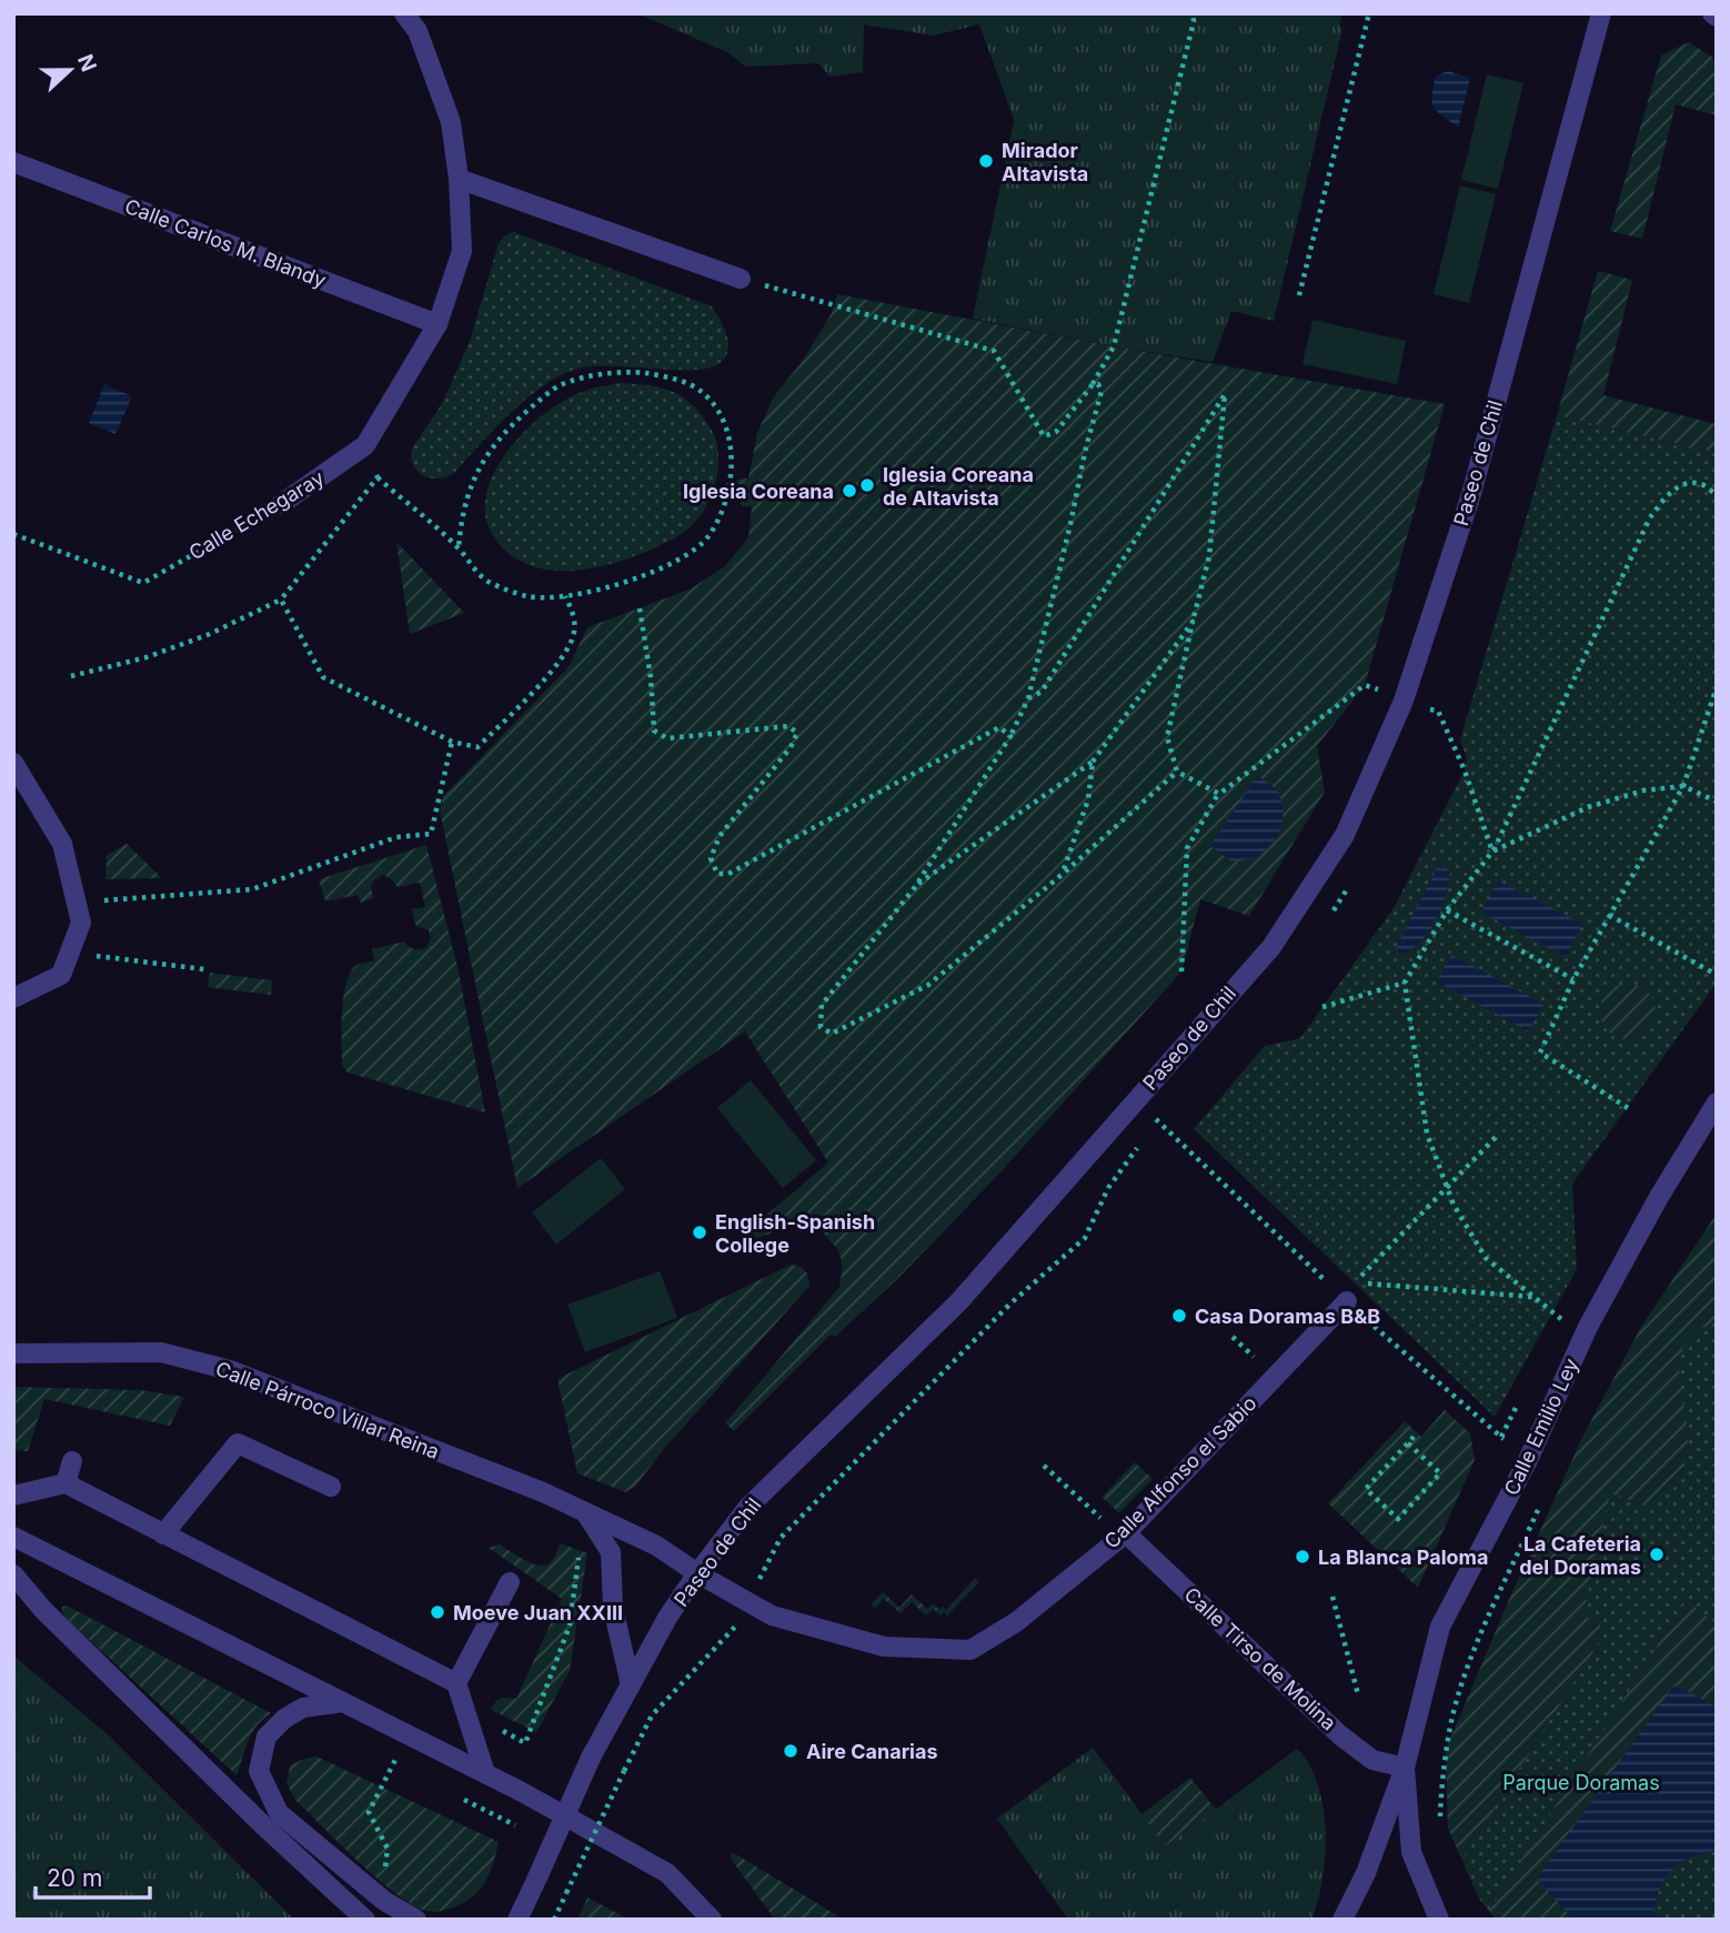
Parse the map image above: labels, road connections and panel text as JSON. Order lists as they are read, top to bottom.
{
  "streets": {
    "street": [
      "Calle Carlos M. Blandy",
      "Paseo de Chil",
      "Calle Echegaray",
      "Calle Párroco Villar Reina",
      "Calle Emilio Ley",
      "Calle Alfonso el Sabio",
      "Calle Tirso de Molina"
    ]
  },
  "crossings": [
    ["Calle Carlos M. Blandy", "Calle Echegaray"],
    ["Paseo de Chil", "Calle Párroco Villar Reina"],
    ["Paseo de Chil", "Calle Alfonso el Sabio"],
    ["Calle Párroco Villar Reina", "Calle Alfonso el Sabio"],
    ["Calle Emilio Ley", "Calle Tirso de Molina"],
    ["Calle Alfonso el Sabio", "Calle Tirso de Molina"]
  ],
  "parks": ["Parque Doramas"],
  "places": [
    "Mirador Altavista",
    "Iglesia Coreana de Altavista",
    "Iglesia Coreana",
    "English-Spanish College",
    "Casa Doramas B&B",
    "La Cafeteria del Doramas",
    "La Blanca Paloma",
    "Moeve Juan XXIII",
    "Aire Canarias"
  ],
  "scale_bar": "20 m",
  "north": "right"
}
